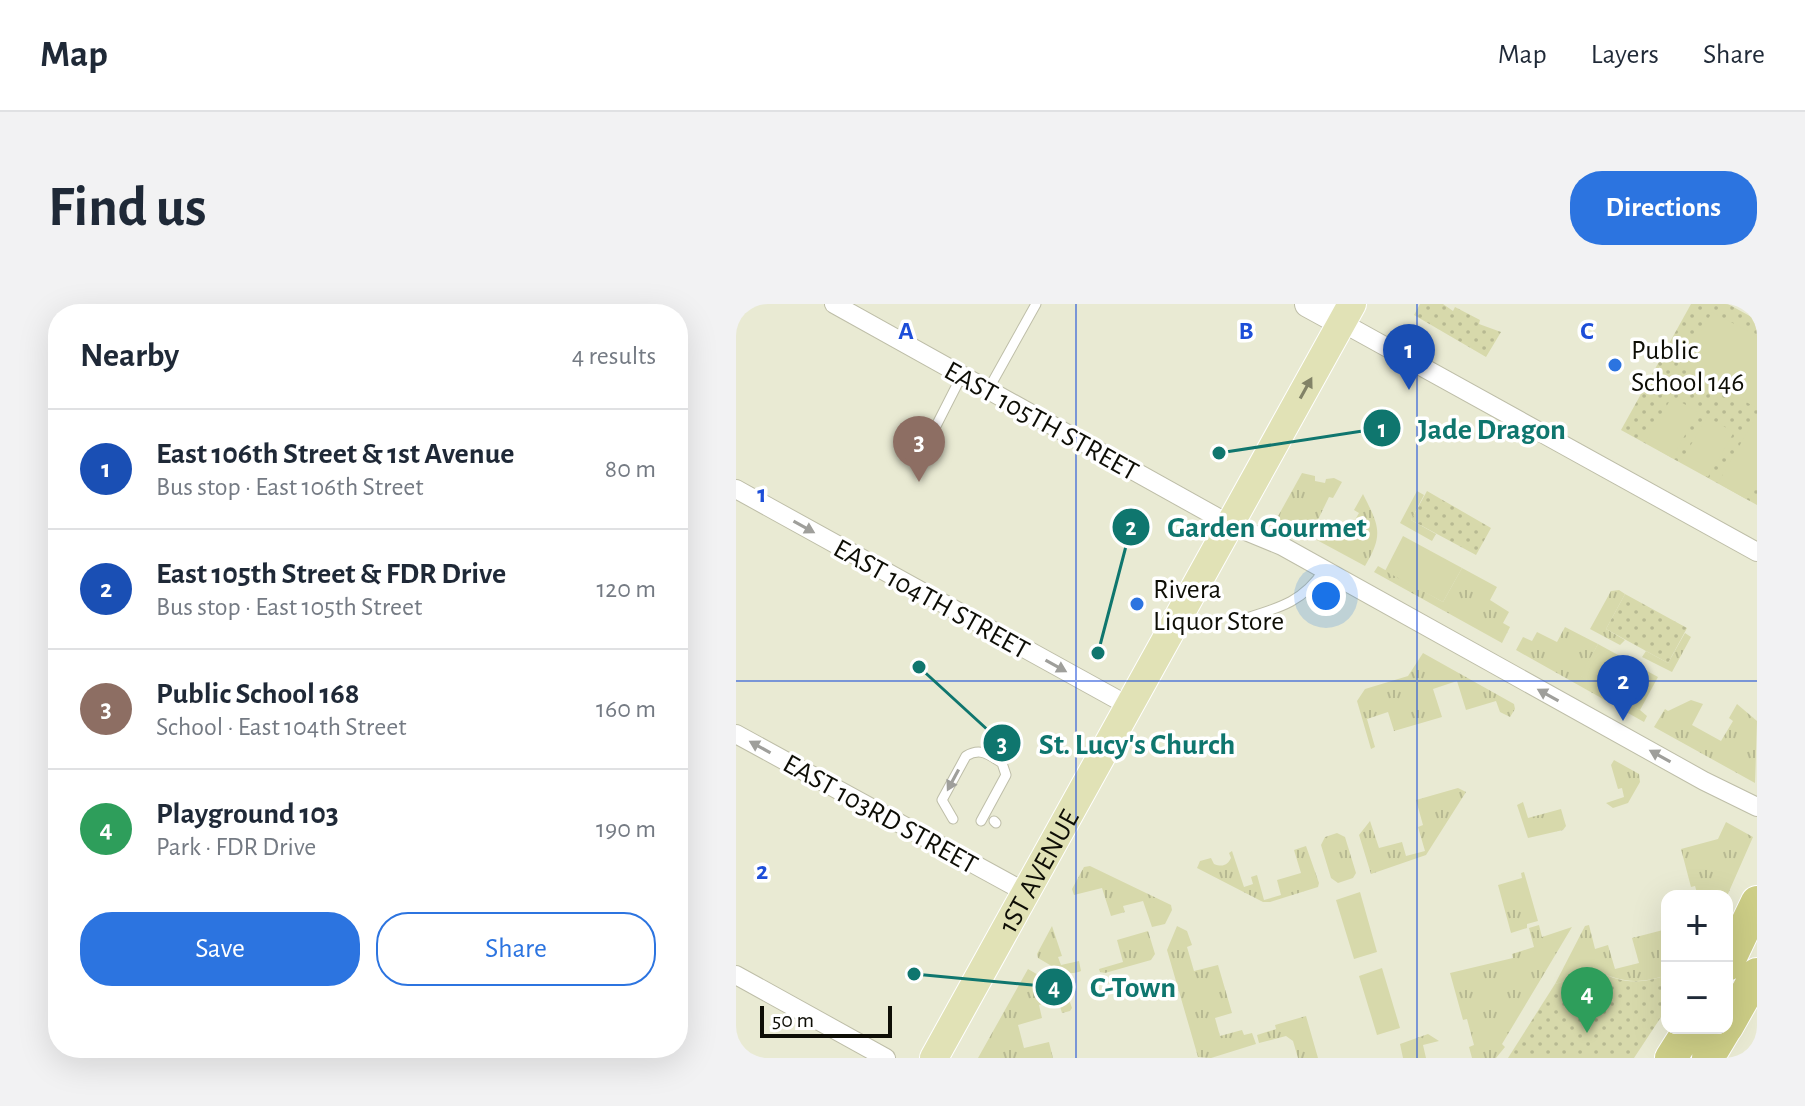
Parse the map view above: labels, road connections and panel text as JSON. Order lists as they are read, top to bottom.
{
  "streets": {
    "main road": ["1ST AVENUE"],
    "street": ["EAST 105TH STREET", "EAST 104TH STREET", "EAST 103RD STREET"]
  },
  "crossings": [
    ["EAST 105TH STREET", "1ST AVENUE"],
    ["EAST 104TH STREET", "1ST AVENUE"],
    ["EAST 103RD STREET", "1ST AVENUE"]
  ],
  "one_way": ["EAST 105TH STREET", "EAST 104TH STREET", "EAST 103RD STREET"],
  "places": [
    "Public School 146",
    "Jade Dragon",
    "Rivera Liquor Store",
    "Garden Gourmet",
    "St. Lucy's Church",
    "C-Town"
  ],
  "scale_bar": "50 m",
  "page": {
    "header": "Map",
    "nav": ["Map", "Layers", "Share"],
    "buttons": [
      "Directions",
      ["Save", "Share"]
    ],
    "title": "Find us",
    "heading": ["Nearby", "4 results"],
    "pins": [
      "1",
      "3",
      "2",
      "4"
    ],
    "list": [
      {
        "mark": "1",
        "name": "East 106th Street & 1st Avenue",
        "note": "Bus stop · East 106th Street",
        "value": "80 m"
      },
      {
        "mark": "2",
        "name": "East 105th Street & FDR Drive",
        "note": "Bus stop · East 105th Street",
        "value": "120 m"
      },
      {
        "mark": "3",
        "name": "Public School 168",
        "note": "School · East 104th Street",
        "value": "160 m"
      },
      {
        "mark": "4",
        "name": "Playground 103",
        "note": "Park · FDR Drive",
        "value": "190 m"
      }
    ],
    "map_buttons": ["+", "−"],
    "scale": "50 m"
  },
  "grid": {
    "columns": ["A", "B", "C"],
    "rows": ["1", "2"]
  }
}
